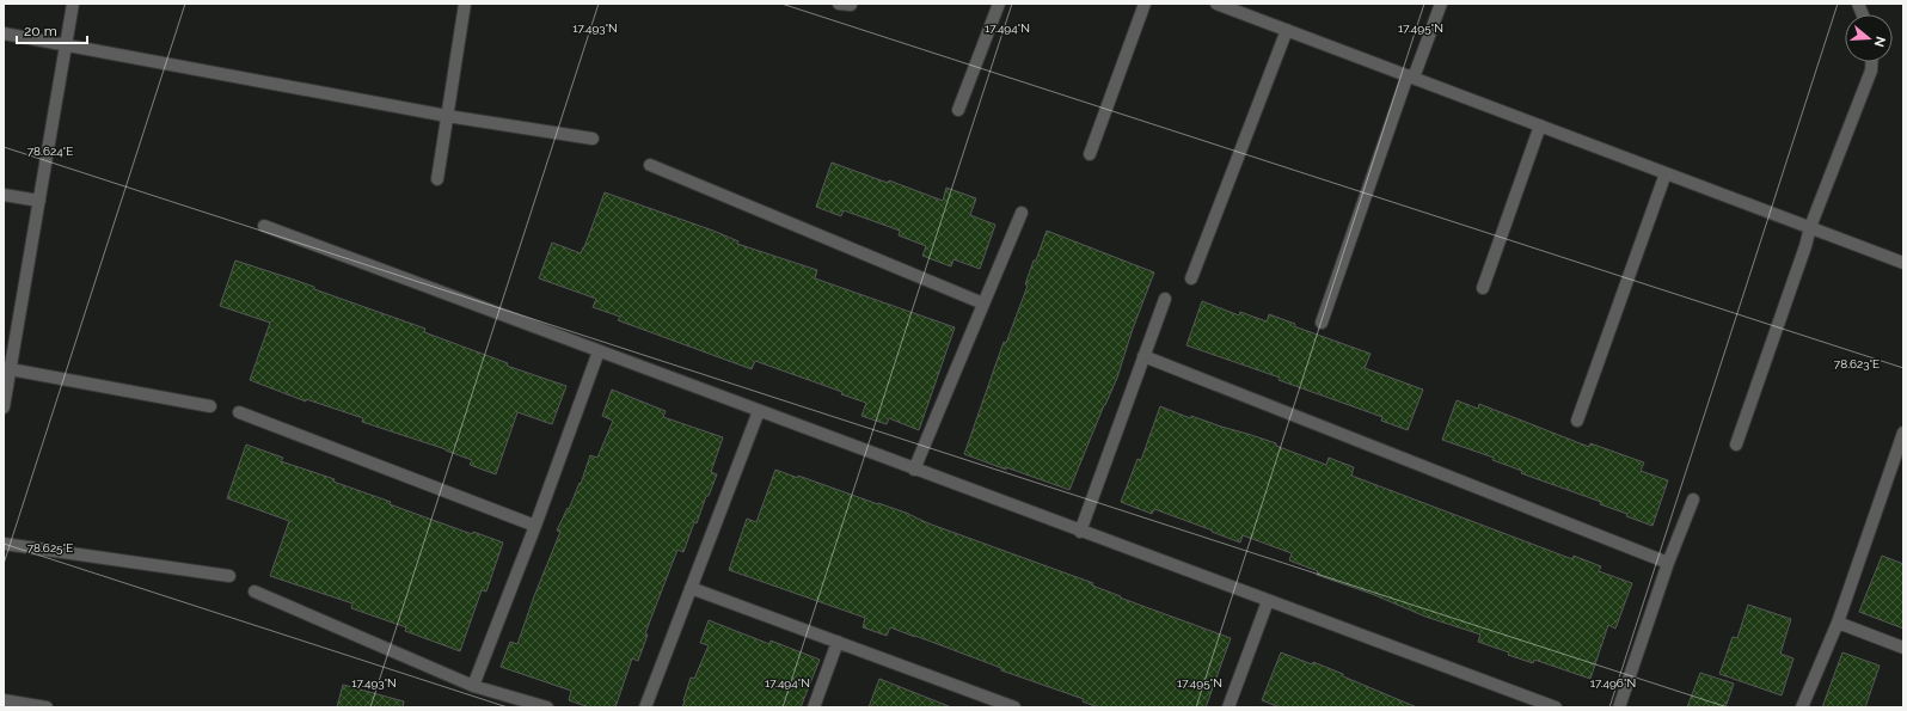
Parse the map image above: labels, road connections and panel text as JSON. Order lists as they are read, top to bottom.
{
  "scale_bar": "20 m",
  "north": "right",
  "coordinates": [
    "17.493°N",
    "17.494°N",
    "17.495°N",
    "78.624°E",
    "78.623°E",
    "78.625°E",
    "17.496°N"
  ]
}
